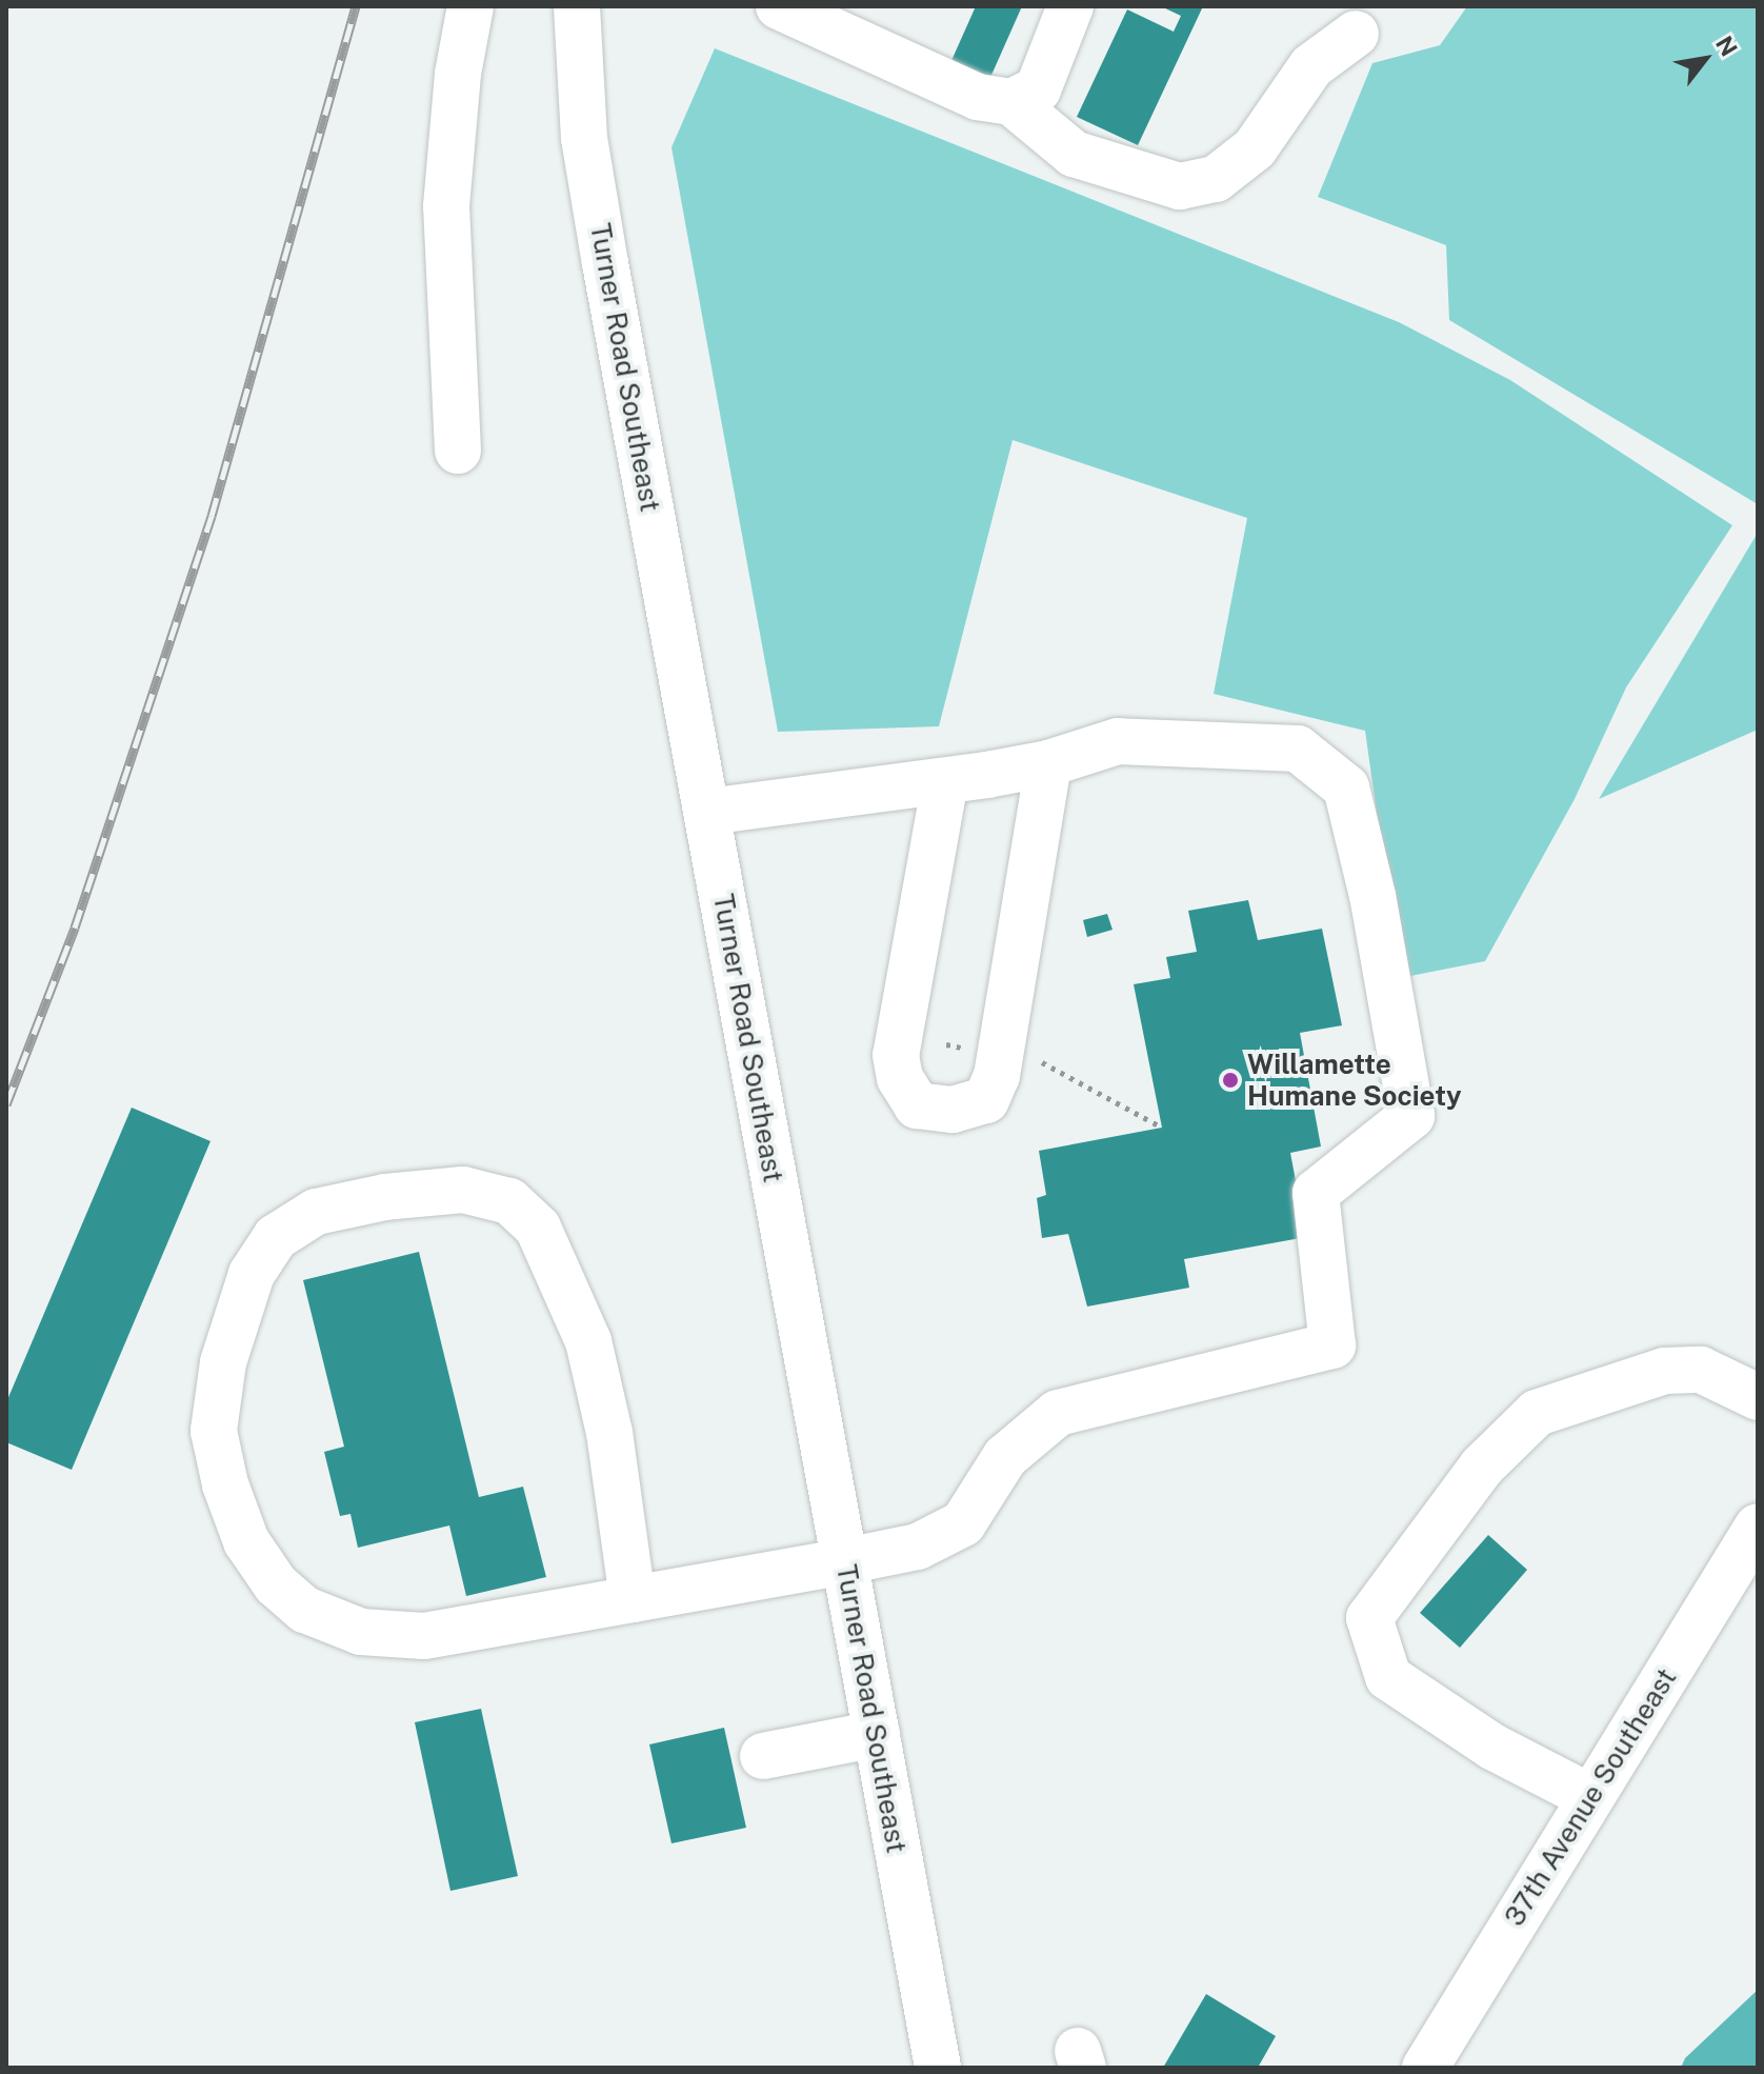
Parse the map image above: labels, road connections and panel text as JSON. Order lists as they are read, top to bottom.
{
  "streets": {
    "main road": ["Turner Road Southeast", "37th Avenue Southeast"]
  },
  "places": ["Willamette Humane Society"],
  "north": "top right"
}
